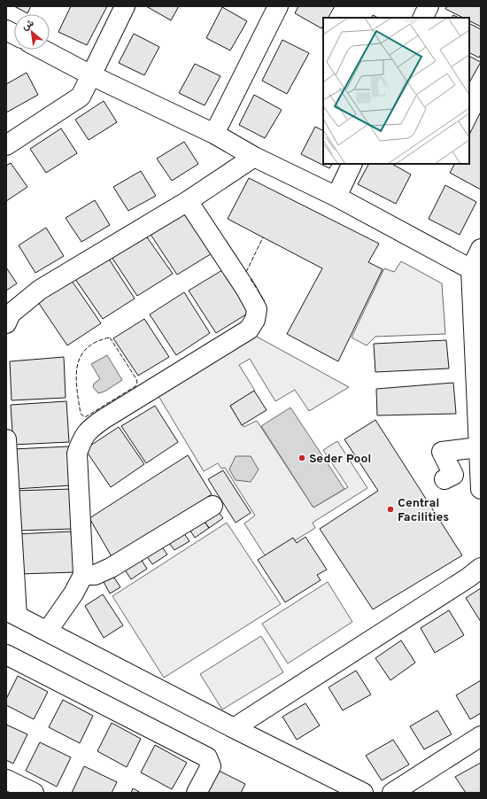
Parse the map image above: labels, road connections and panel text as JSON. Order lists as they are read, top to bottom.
{
  "places": ["Seder Pool", "Central Facilities"],
  "north": "top left"
}
